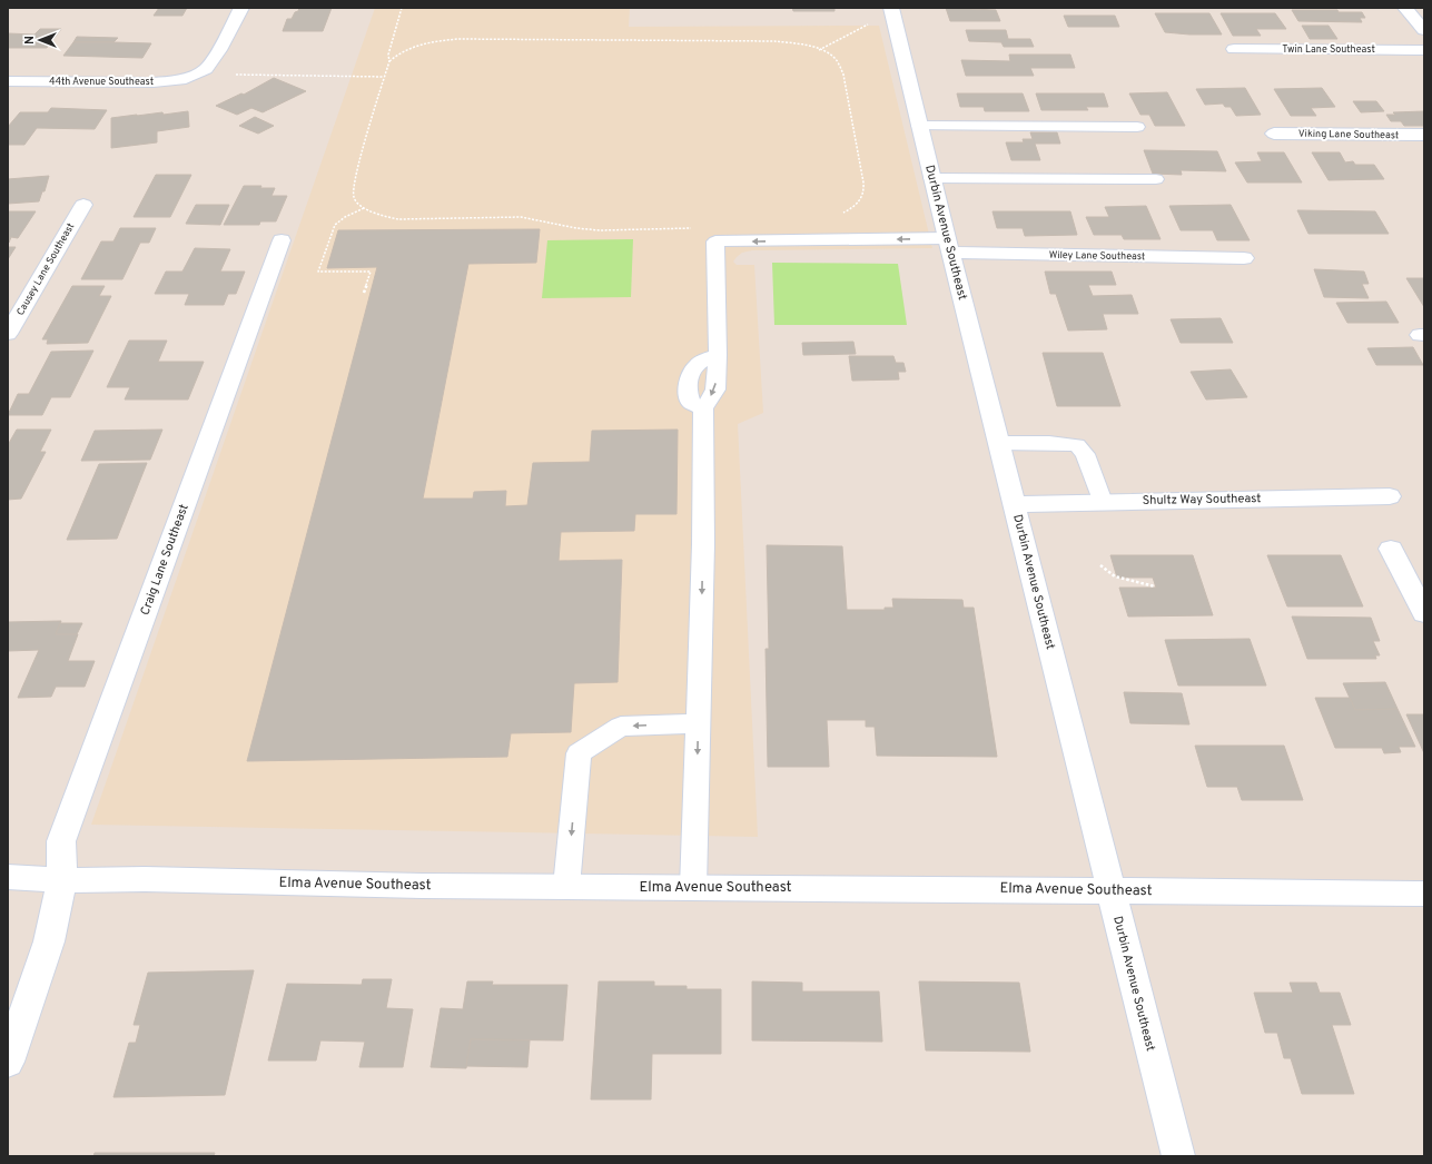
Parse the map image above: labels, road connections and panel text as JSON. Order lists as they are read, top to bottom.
{
  "streets": {
    "street": [
      "Twin Lane Southeast",
      "44th Avenue Southeast",
      "Viking Lane Southeast",
      "Durbin Avenue Southeast",
      "Wiley Lane Southeast",
      "Causey Lane Southeast",
      "Shultz Way Southeast",
      "Craig Lane Southeast",
      "Elma Avenue Southeast"
    ]
  },
  "crossings": [
    ["Durbin Avenue Southeast", "Wiley Lane Southeast"],
    ["Durbin Avenue Southeast", "Shultz Way Southeast"],
    ["Durbin Avenue Southeast", "Elma Avenue Southeast"],
    ["Craig Lane Southeast", "Elma Avenue Southeast"]
  ],
  "north": "left"
}
